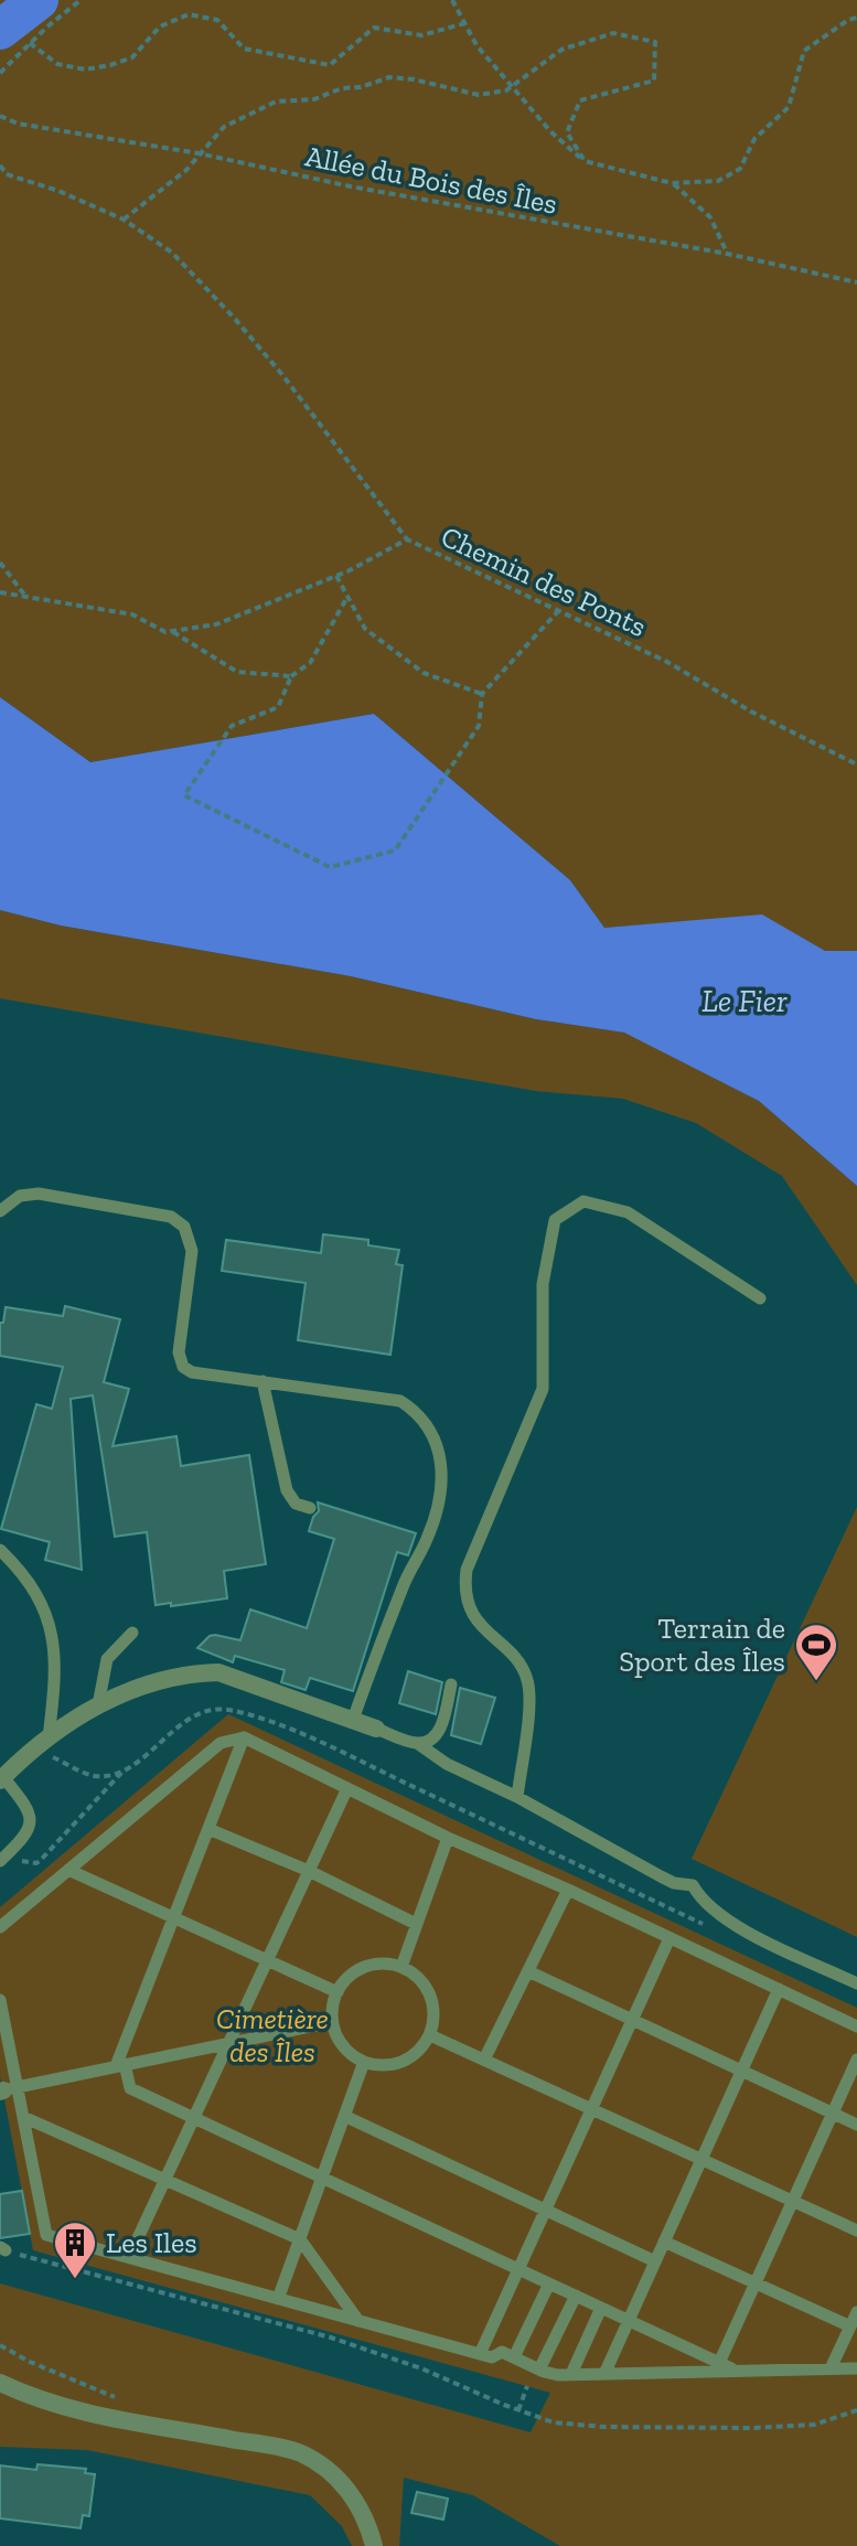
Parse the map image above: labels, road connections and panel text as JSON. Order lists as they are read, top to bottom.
{
  "streets": {
    "path": ["Allée du Bois des Îles", "Chemin des Ponts"]
  },
  "water": ["Le Fier"],
  "parks": ["Cimetière des Îles"],
  "places": {
    "sports": ["Terrain de Sport des Îles"],
    "building": ["Les Iles"]
  }
}
